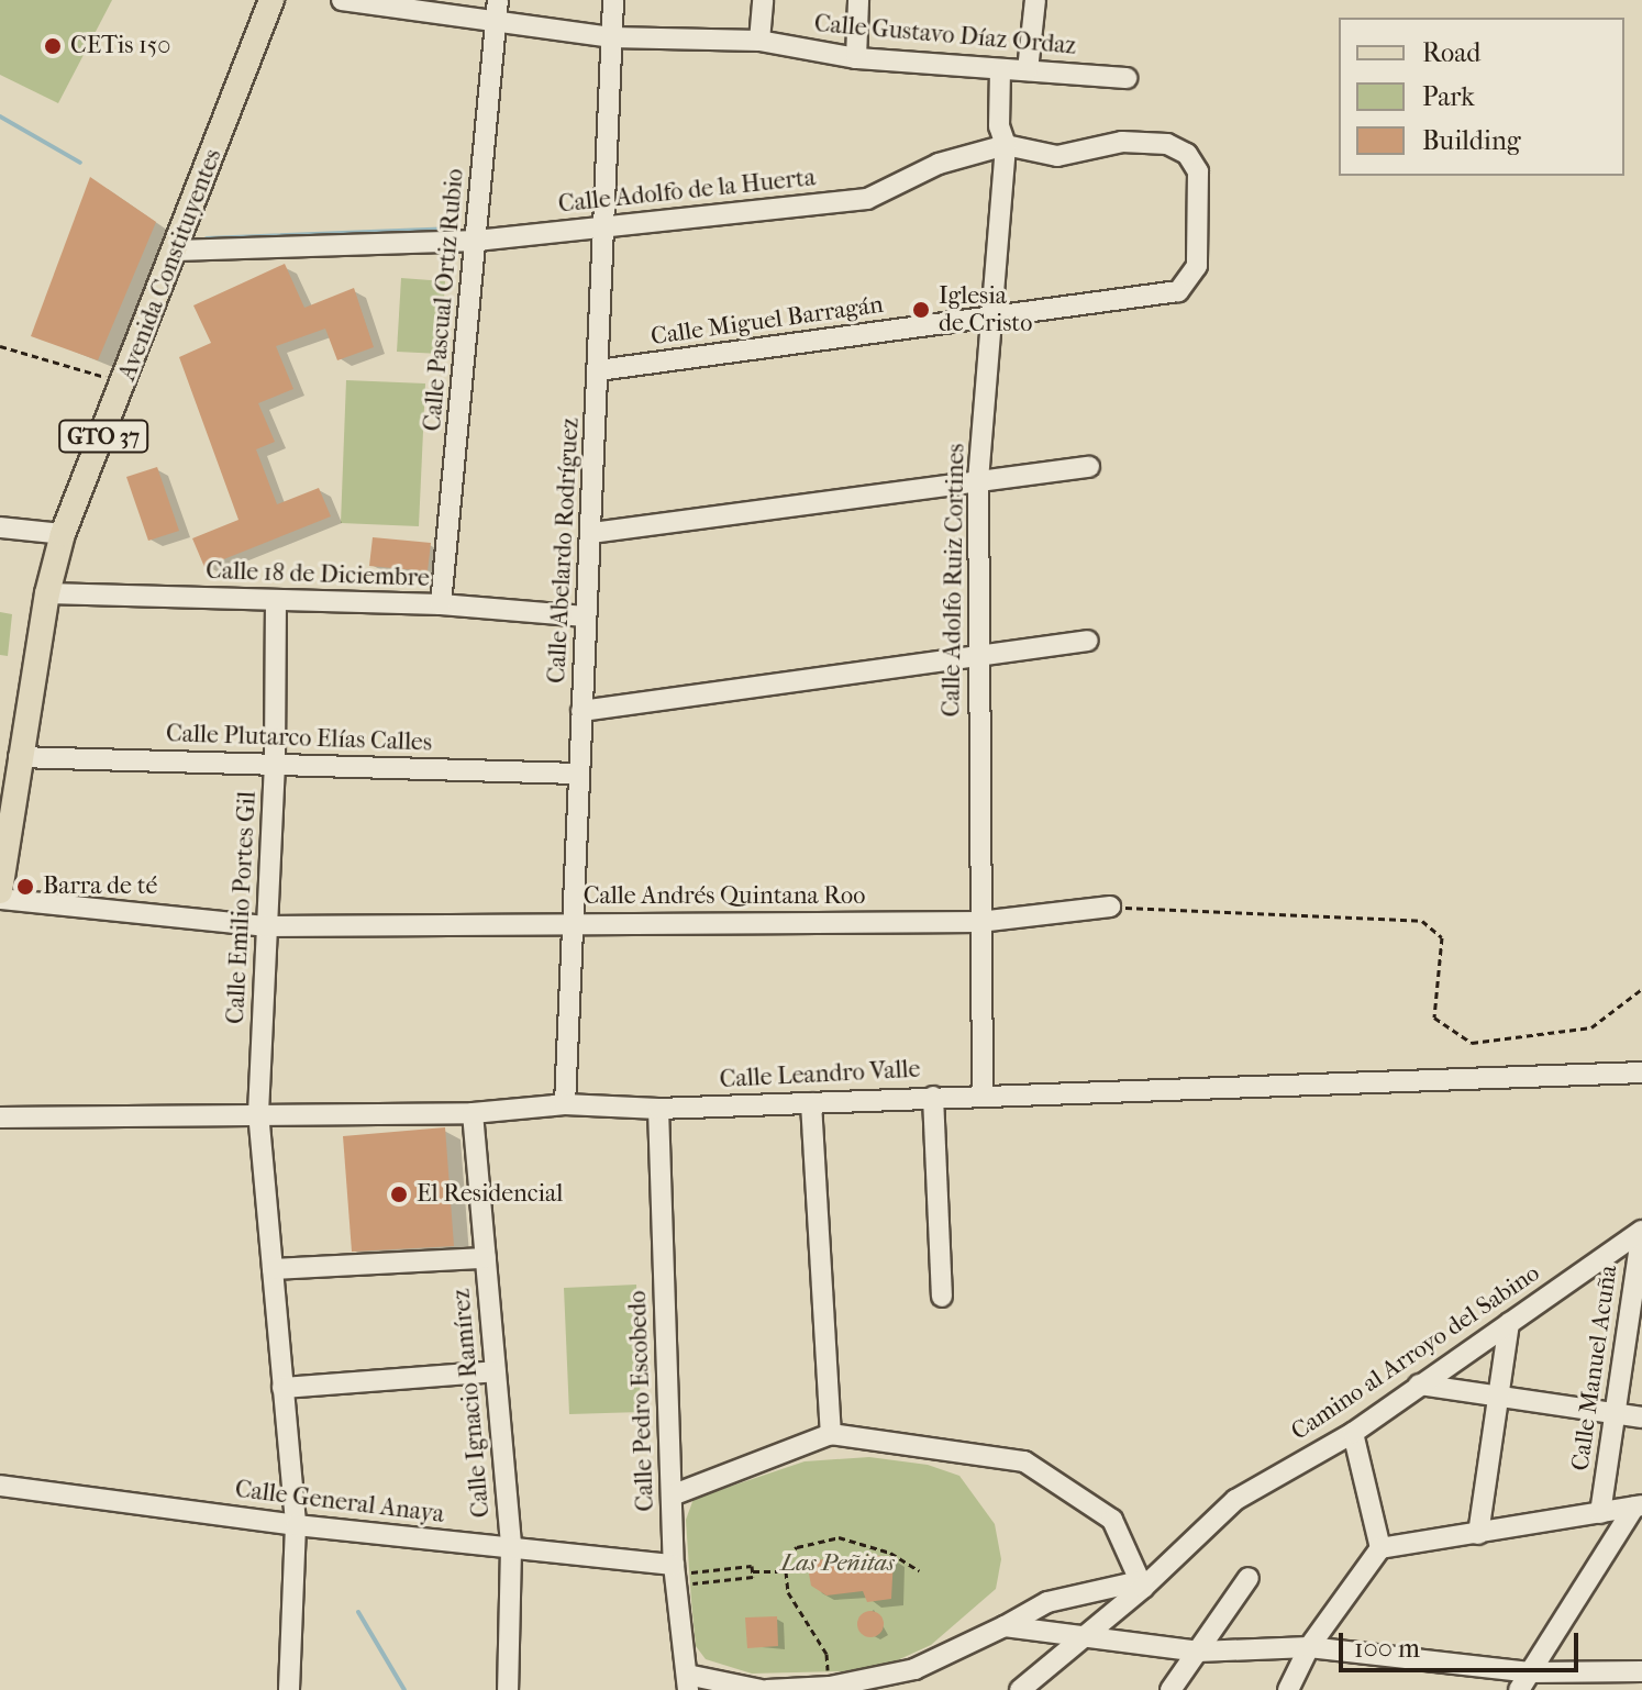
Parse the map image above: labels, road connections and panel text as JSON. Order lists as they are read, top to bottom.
{
  "streets": {
    "main road": ["Avenida Constituyentes", "GTO 37"],
    "street": [
      "Calle Gustavo Díaz Ordaz",
      "Calle Adolfo de la Huerta",
      "Calle Pascual Ortiz Rubio",
      "Calle Miguel Barragán",
      "Calle Abelardo Rodríguez",
      "Calle 18 de Diciembre",
      "Calle Adolfo Ruiz Cortines",
      "Calle Plutarco Elías Calles",
      "Calle Andrés Quintana Roo",
      "Calle Emilio Portes Gil",
      "Calle Leandro Valle",
      "Camino al Arroyo del Sabino",
      "Calle Manuel Acuña",
      "Calle Pedro Escobedo",
      "Calle Ignacio Ramírez",
      "Calle General Anaya"
    ]
  },
  "crossings": [
    ["Calle Gustavo Díaz Ordaz", "Calle Pascual Ortiz Rubio"],
    ["Calle Gustavo Díaz Ordaz", "Calle Abelardo Rodríguez"],
    ["Calle Gustavo Díaz Ordaz", "Calle Adolfo Ruiz Cortines"],
    ["Calle Adolfo de la Huerta", "Avenida Constituyentes"],
    ["Calle Adolfo de la Huerta", "Calle Pascual Ortiz Rubio"],
    ["Calle Adolfo de la Huerta", "Calle Miguel Barragán"],
    ["Calle Adolfo de la Huerta", "Calle Abelardo Rodríguez"],
    ["Calle Adolfo de la Huerta", "Calle Adolfo Ruiz Cortines"],
    ["Avenida Constituyentes", "Calle 18 de Diciembre"],
    ["Avenida Constituyentes", "Calle Plutarco Elías Calles"],
    ["Calle Pascual Ortiz Rubio", "Calle 18 de Diciembre"],
    ["Calle Miguel Barragán", "Calle Abelardo Rodríguez"],
    ["Calle Miguel Barragán", "Calle Adolfo Ruiz Cortines"],
    ["Calle Abelardo Rodríguez", "Calle 18 de Diciembre"],
    ["Calle Abelardo Rodríguez", "Calle Plutarco Elías Calles"],
    ["Calle Abelardo Rodríguez", "Calle Andrés Quintana Roo"],
    ["Calle Abelardo Rodríguez", "Calle Leandro Valle"],
    ["Calle 18 de Diciembre", "Calle Emilio Portes Gil"],
    ["Calle Adolfo Ruiz Cortines", "Calle Andrés Quintana Roo"],
    ["Calle Adolfo Ruiz Cortines", "Calle Leandro Valle"],
    ["Calle Plutarco Elías Calles", "Calle Emilio Portes Gil"],
    ["Calle Andrés Quintana Roo", "Calle Emilio Portes Gil"],
    ["Calle Emilio Portes Gil", "Calle Leandro Valle"],
    ["Calle Emilio Portes Gil", "Calle General Anaya"],
    ["Calle Leandro Valle", "Calle Pedro Escobedo"],
    ["Calle Leandro Valle", "Calle Ignacio Ramírez"],
    ["Camino al Arroyo del Sabino", "Calle Manuel Acuña"],
    ["Calle Pedro Escobedo", "Calle General Anaya"],
    ["Calle Ignacio Ramírez", "Calle General Anaya"]
  ],
  "parks": ["Las Peñitas"],
  "places": [
    "CETis 150",
    "Iglesia de Cristo",
    "Barra de té",
    "El Residencial"
  ],
  "legend": ["Road", "Park", "Building"],
  "scale_bar": "100 m"
}
